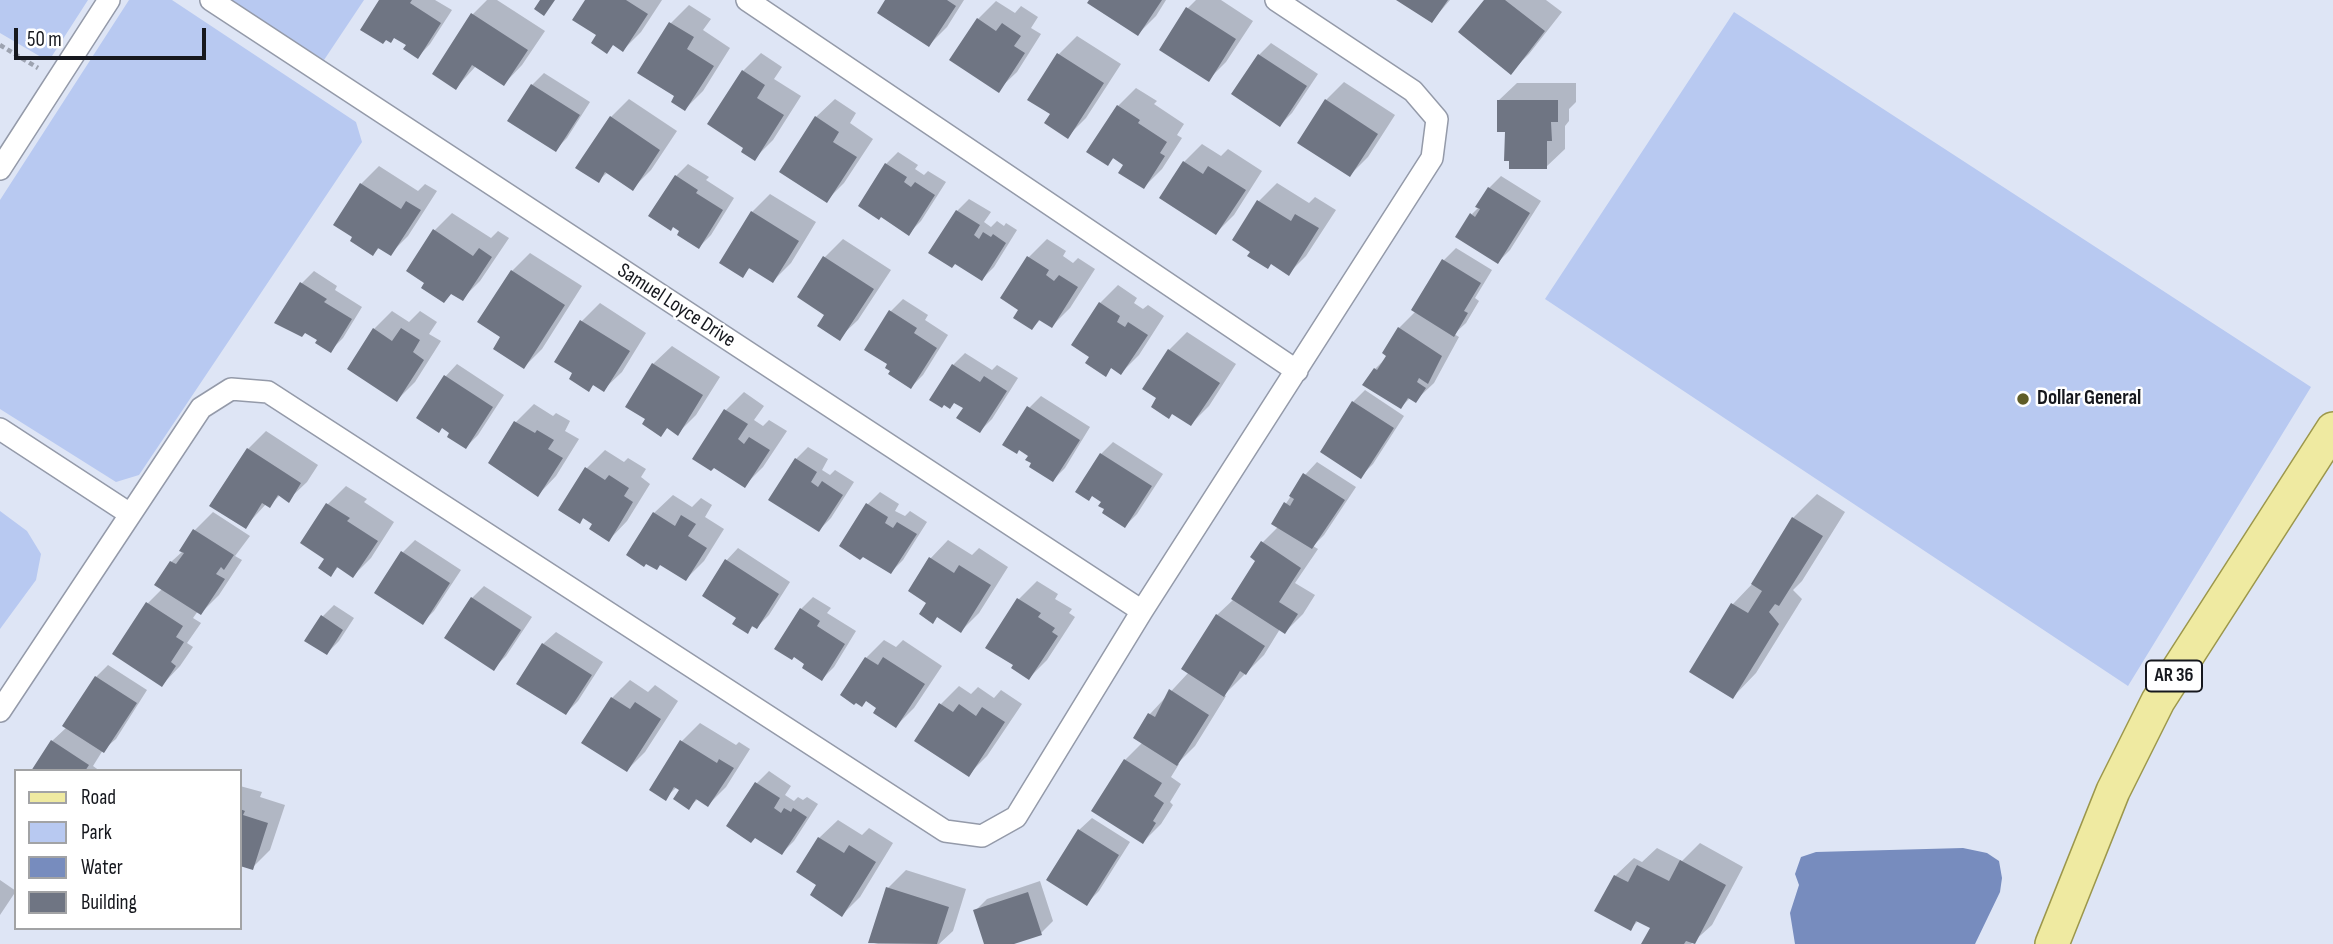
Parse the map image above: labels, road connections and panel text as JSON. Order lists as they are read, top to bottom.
{
  "streets": {
    "main road": ["AR 36"],
    "street": ["Samuel Loyce Drive"]
  },
  "places": ["Dollar General"],
  "legend": [
    "Road",
    "Park",
    "Water",
    "Building"
  ],
  "scale_bar": "50 m"
}
